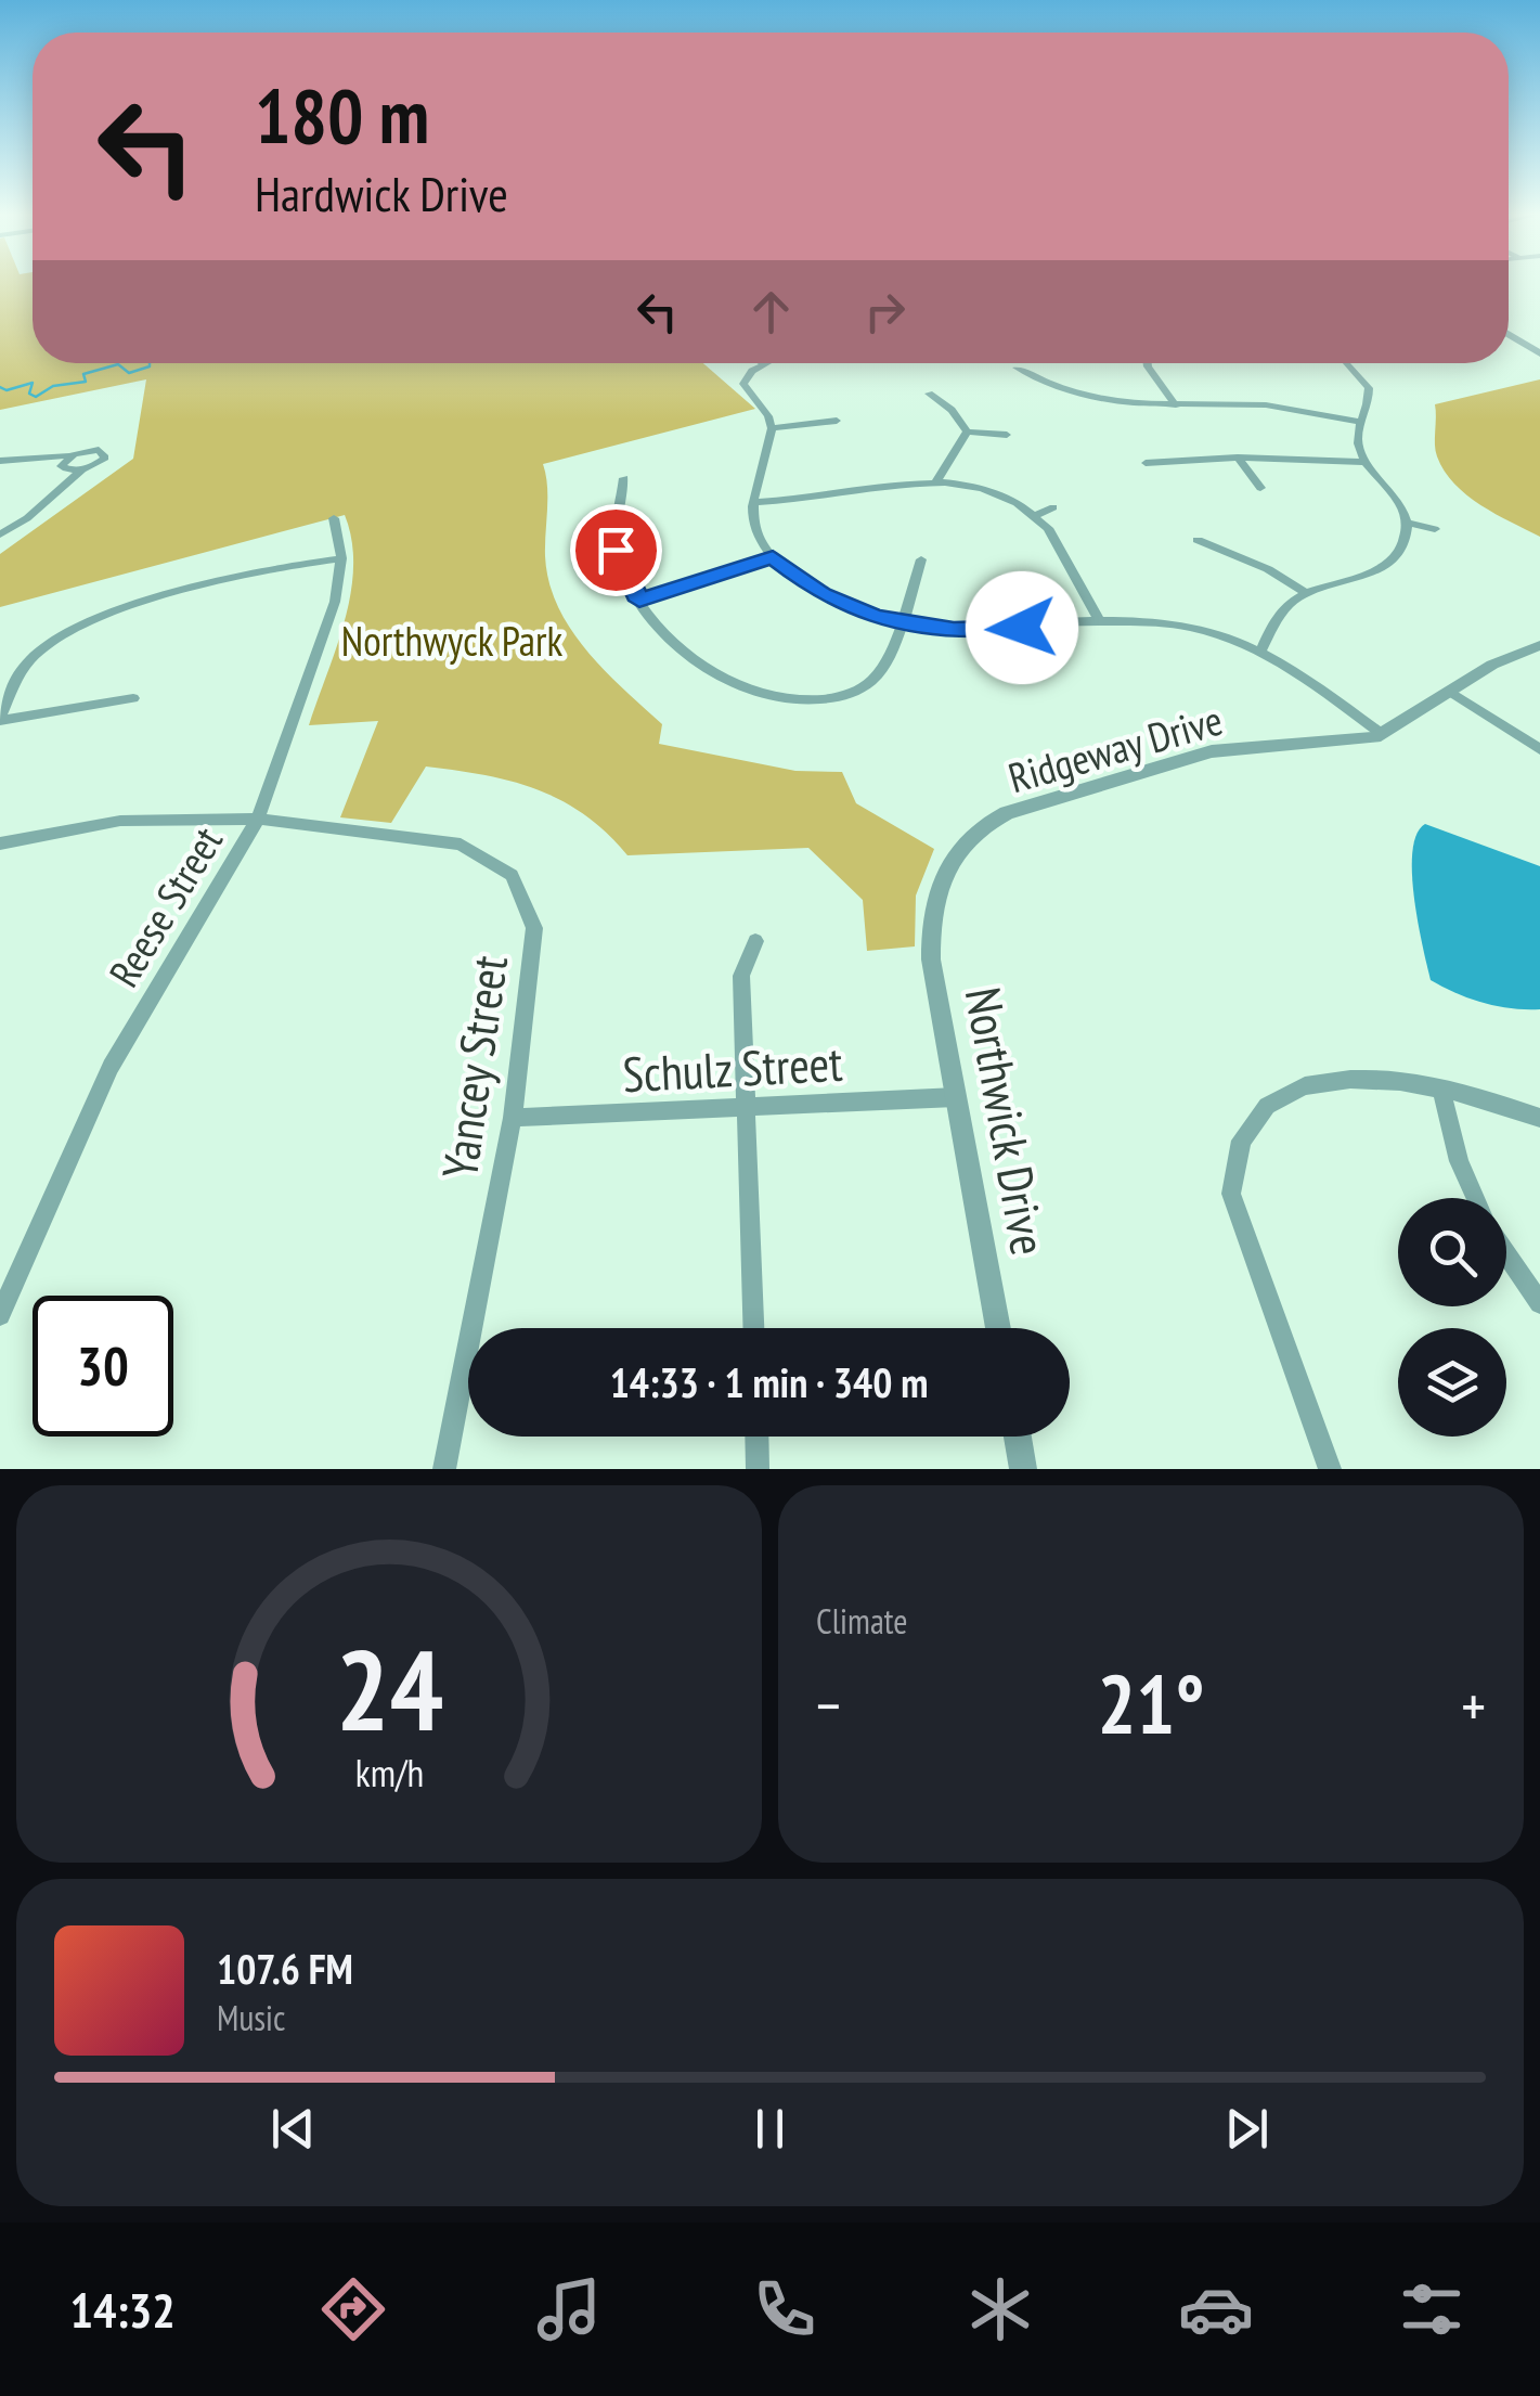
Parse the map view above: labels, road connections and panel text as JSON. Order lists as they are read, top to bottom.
{
  "streets": {
    "street": [
      "Ridgeway Drive",
      "Reese Street",
      "Yancey Street",
      "Schulz Street",
      "Northwick Drive"
    ]
  },
  "crossings": [
    ["Ridgeway Drive", "Northwick Drive"],
    ["Reese Street", "Yancey Street"],
    ["Yancey Street", "Schulz Street"],
    ["Schulz Street", "Northwick Drive"]
  ],
  "parks": ["Northwyck Park"],
  "page": {
    "turn": ["180 m", "Hardwick Drive"],
    "limit": "30",
    "trip": "14:33 · 1 min · 340 m",
    "tile": "Climate",
    "heat": ["−", "21°", "+"],
    "song": ["107.6 FM", "Music"],
    "tabs": "14:32",
    "gauge": ["24", "km/h"]
  }
}
